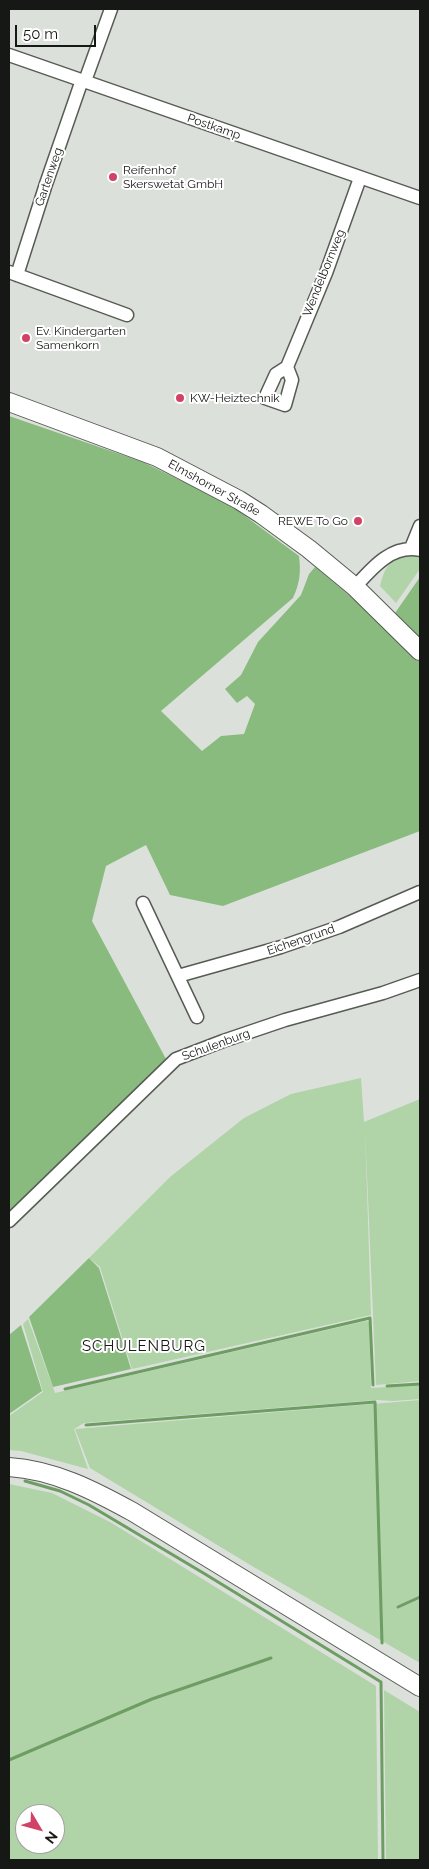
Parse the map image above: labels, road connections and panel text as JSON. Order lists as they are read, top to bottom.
{
  "streets": {
    "main road": ["Elmshorner Straße"],
    "street": [
      "Postkamp",
      "Gartenweg",
      "Wendelbornweg",
      "Eichengrund",
      "Schulenburg"
    ]
  },
  "crossings": [
    ["Postkamp", "Gartenweg"],
    ["Postkamp", "Wendelbornweg"]
  ],
  "districts": ["SCHULENBURG"],
  "places": [
    "Reifenhof Skerswetat GmbH",
    "Ev. Kindergarten Samenkorn",
    "KW-Heiztechnik",
    "REWE To Go"
  ],
  "scale_bar": "50 m",
  "north": "bottom right"
}
